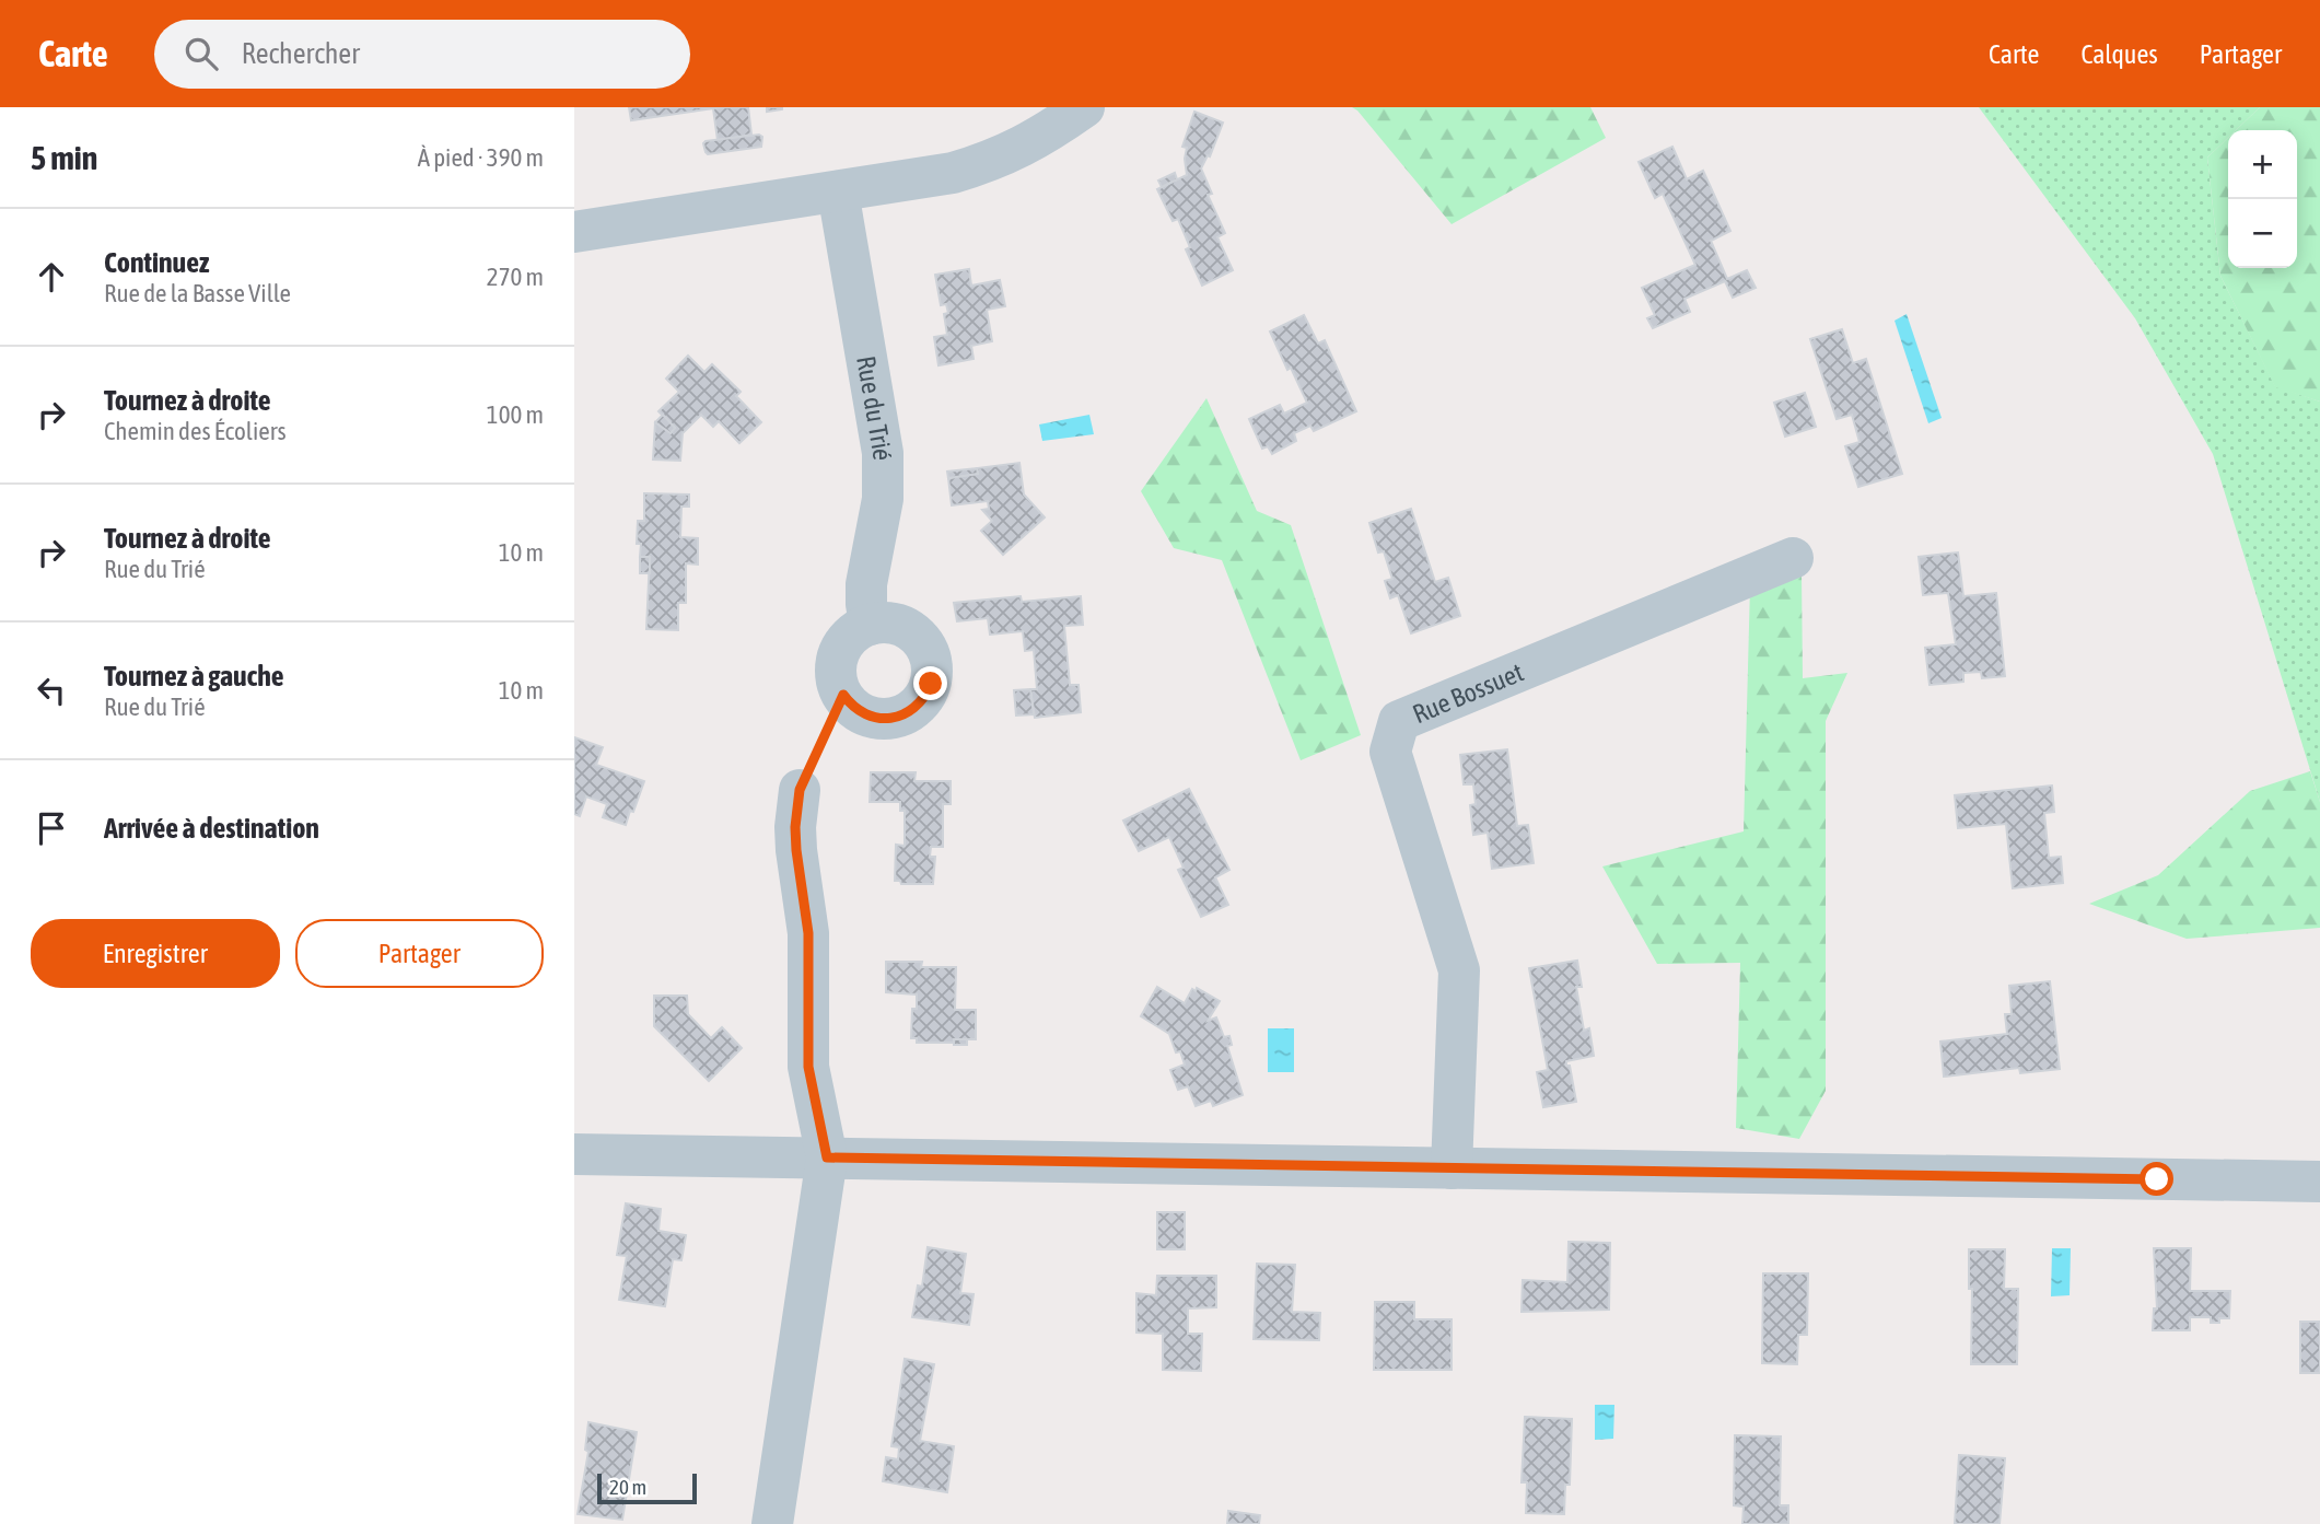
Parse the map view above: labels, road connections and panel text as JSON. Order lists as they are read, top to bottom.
{
  "streets": {
    "street": ["Rue du Trié", "Rue Bossuet"]
  },
  "scale_bar": "20 m",
  "page": {
    "header": "Carte",
    "search": "Rechercher",
    "nav": ["Carte", "Calques", "Partager"],
    "heading": ["5 min", "À pied · 390 m"],
    "map_buttons": ["+", "−"],
    "list": [
      ["Continuez", "Rue de la Basse Ville", "270 m"],
      ["Tournez à droite", "Chemin des Écoliers", "100 m"],
      ["Tournez à droite", "Rue du Trié", "10 m"],
      ["Tournez à gauche", "Rue du Trié", "10 m"],
      "Arrivée à destination"
    ],
    "buttons": ["Enregistrer", "Partager"],
    "scale": "20 m"
  }
}
